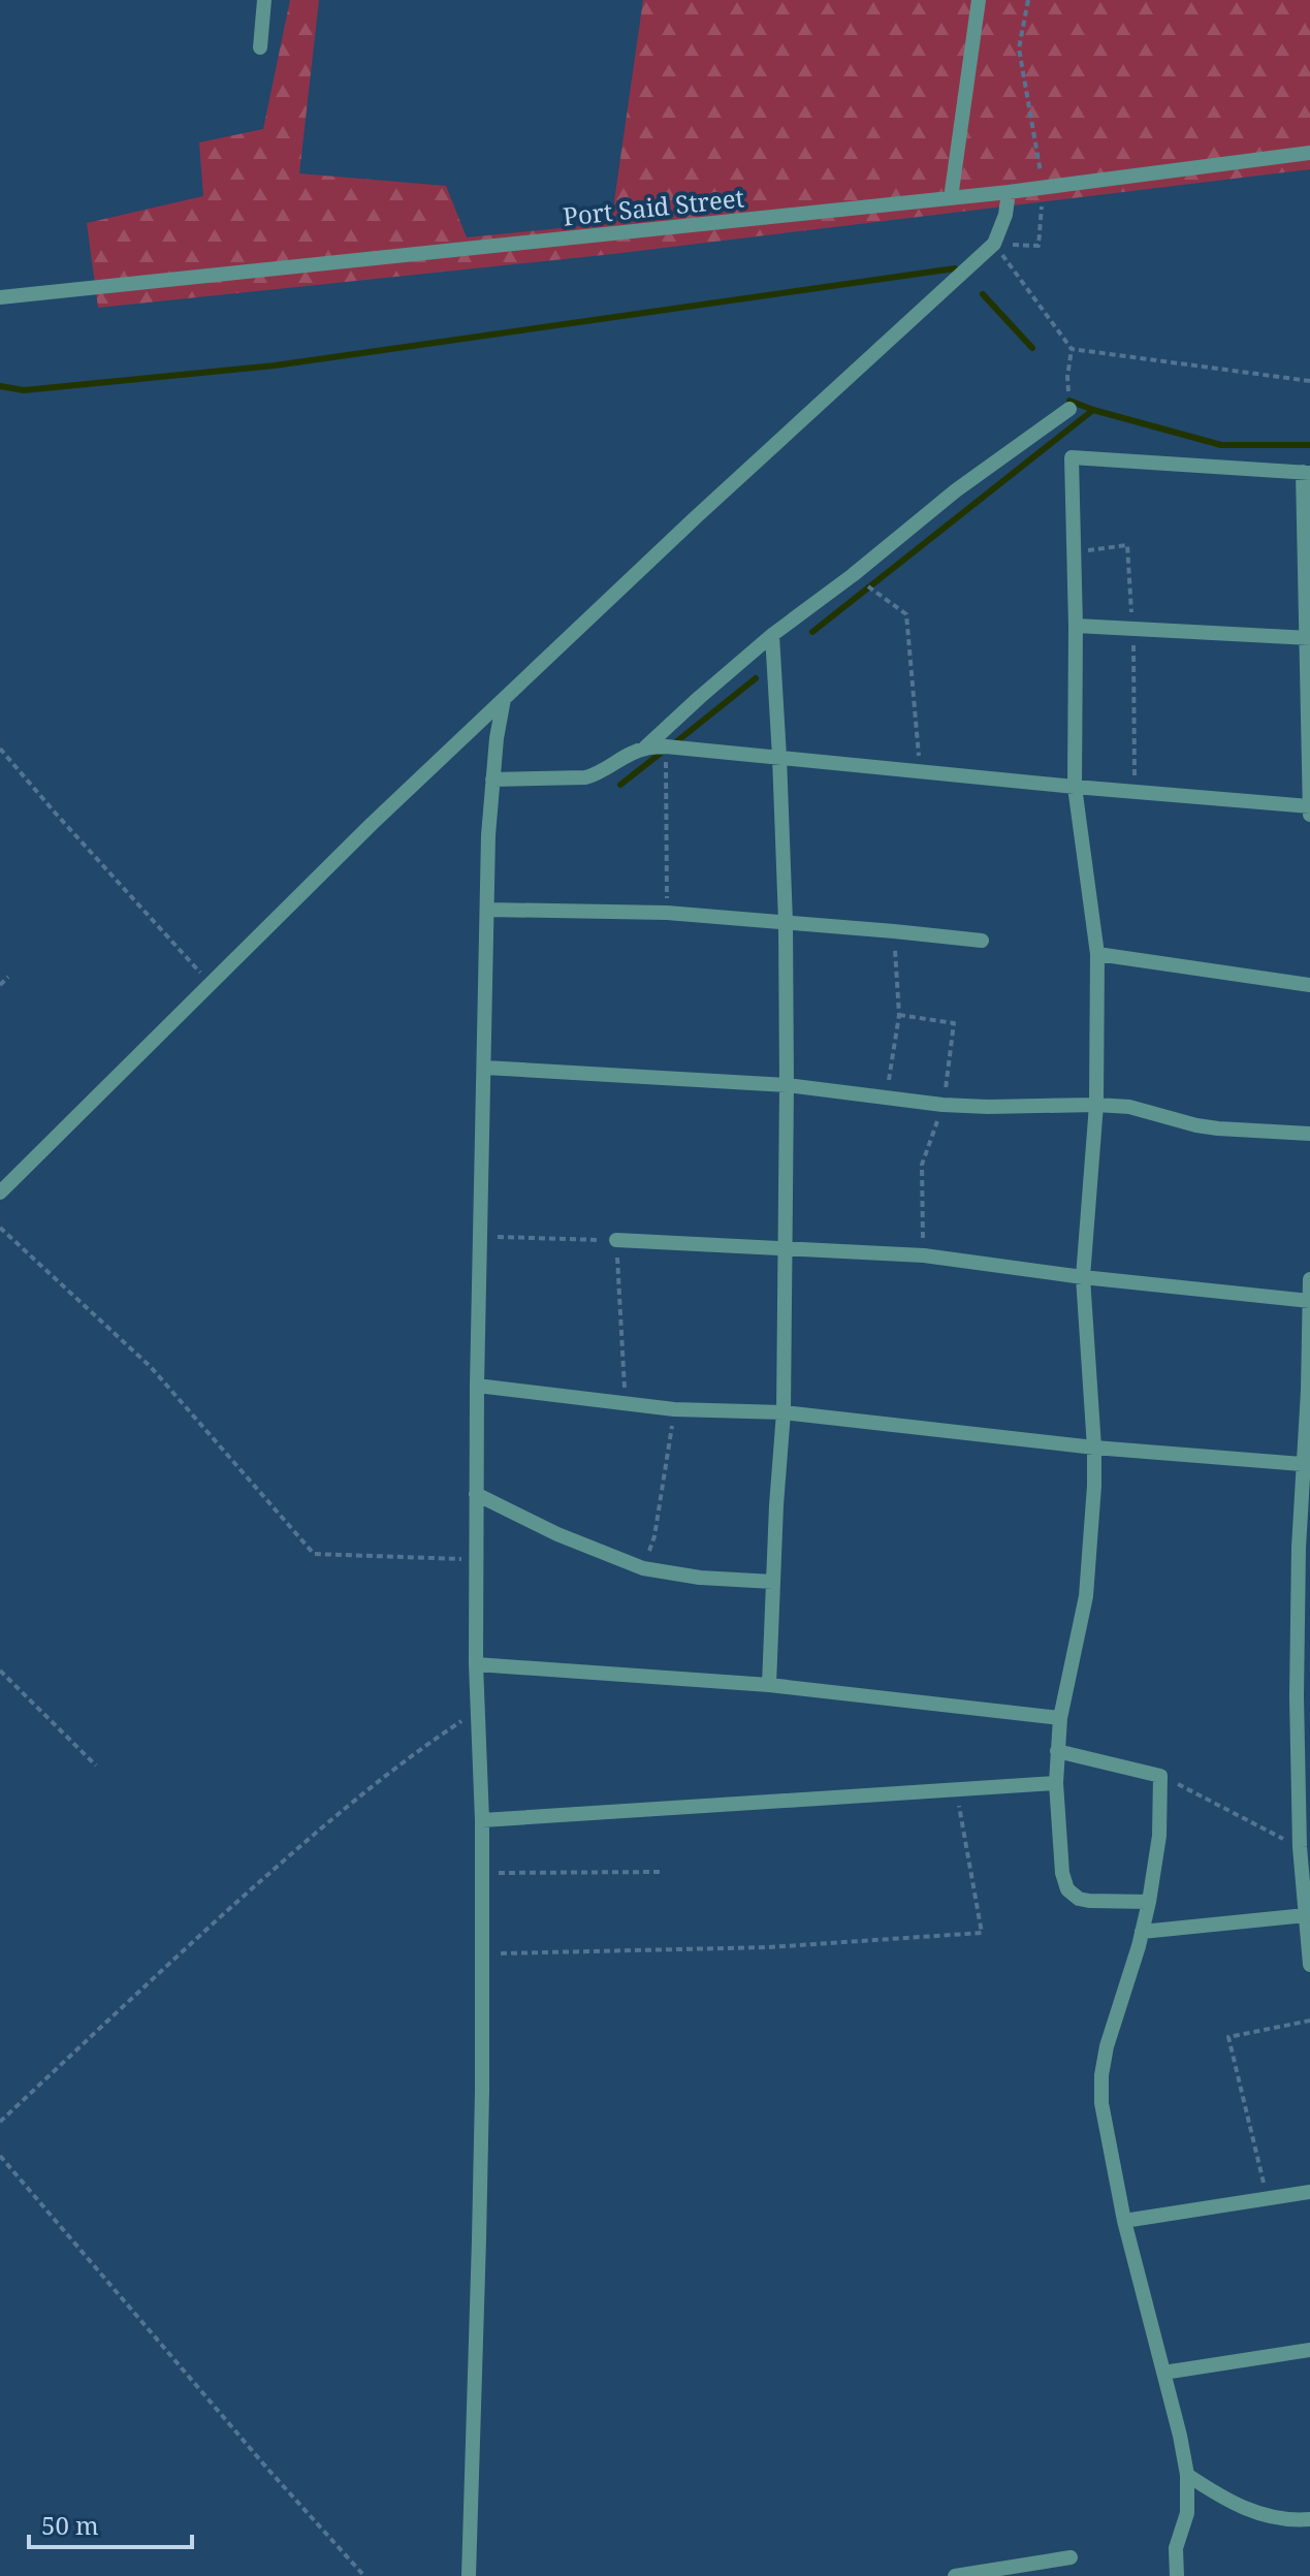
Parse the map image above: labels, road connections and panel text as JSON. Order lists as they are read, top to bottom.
{
  "streets": {
    "street": ["Port Said Street"]
  },
  "scale_bar": "50 m"
}
